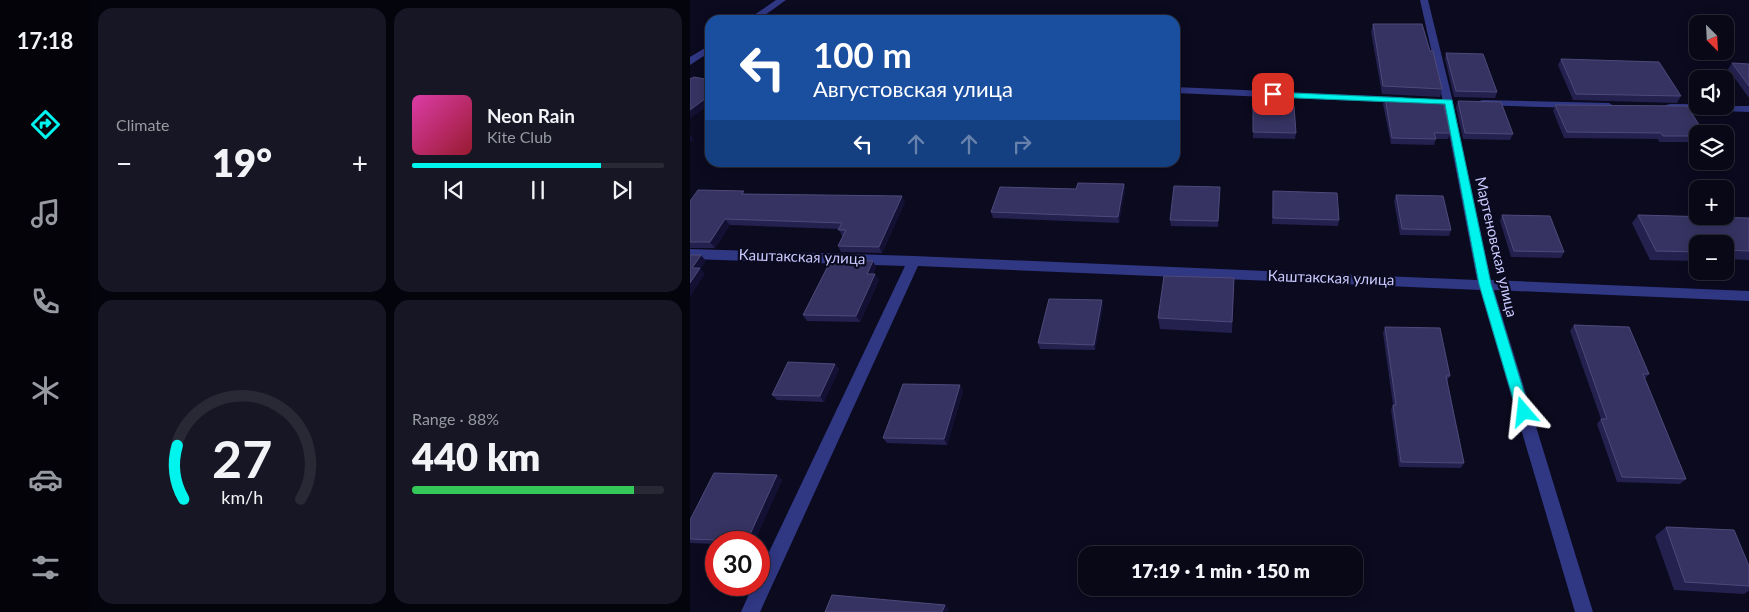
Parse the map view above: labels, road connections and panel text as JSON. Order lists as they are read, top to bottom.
{
  "streets": {
    "street": ["Мартеновская улица", "Каштакская улица"]
  },
  "crossings": [
    ["Мартеновская улица", "Каштакская улица"]
  ],
  "north": "bottom right",
  "page": {
    "tabs": "17:18",
    "tile": [
      "Climate",
      ["Range · 88%", "440 km"]
    ],
    "map_buttons": ["+", "−"],
    "turn": ["100 m", "Августовская улица"],
    "song": ["Neon Rain", "Kite Club"],
    "heat": ["−", "19°", "+"],
    "limit": "30",
    "trip": "17:19 · 1 min · 150 m",
    "gauge": ["27", "km/h"]
  }
}
